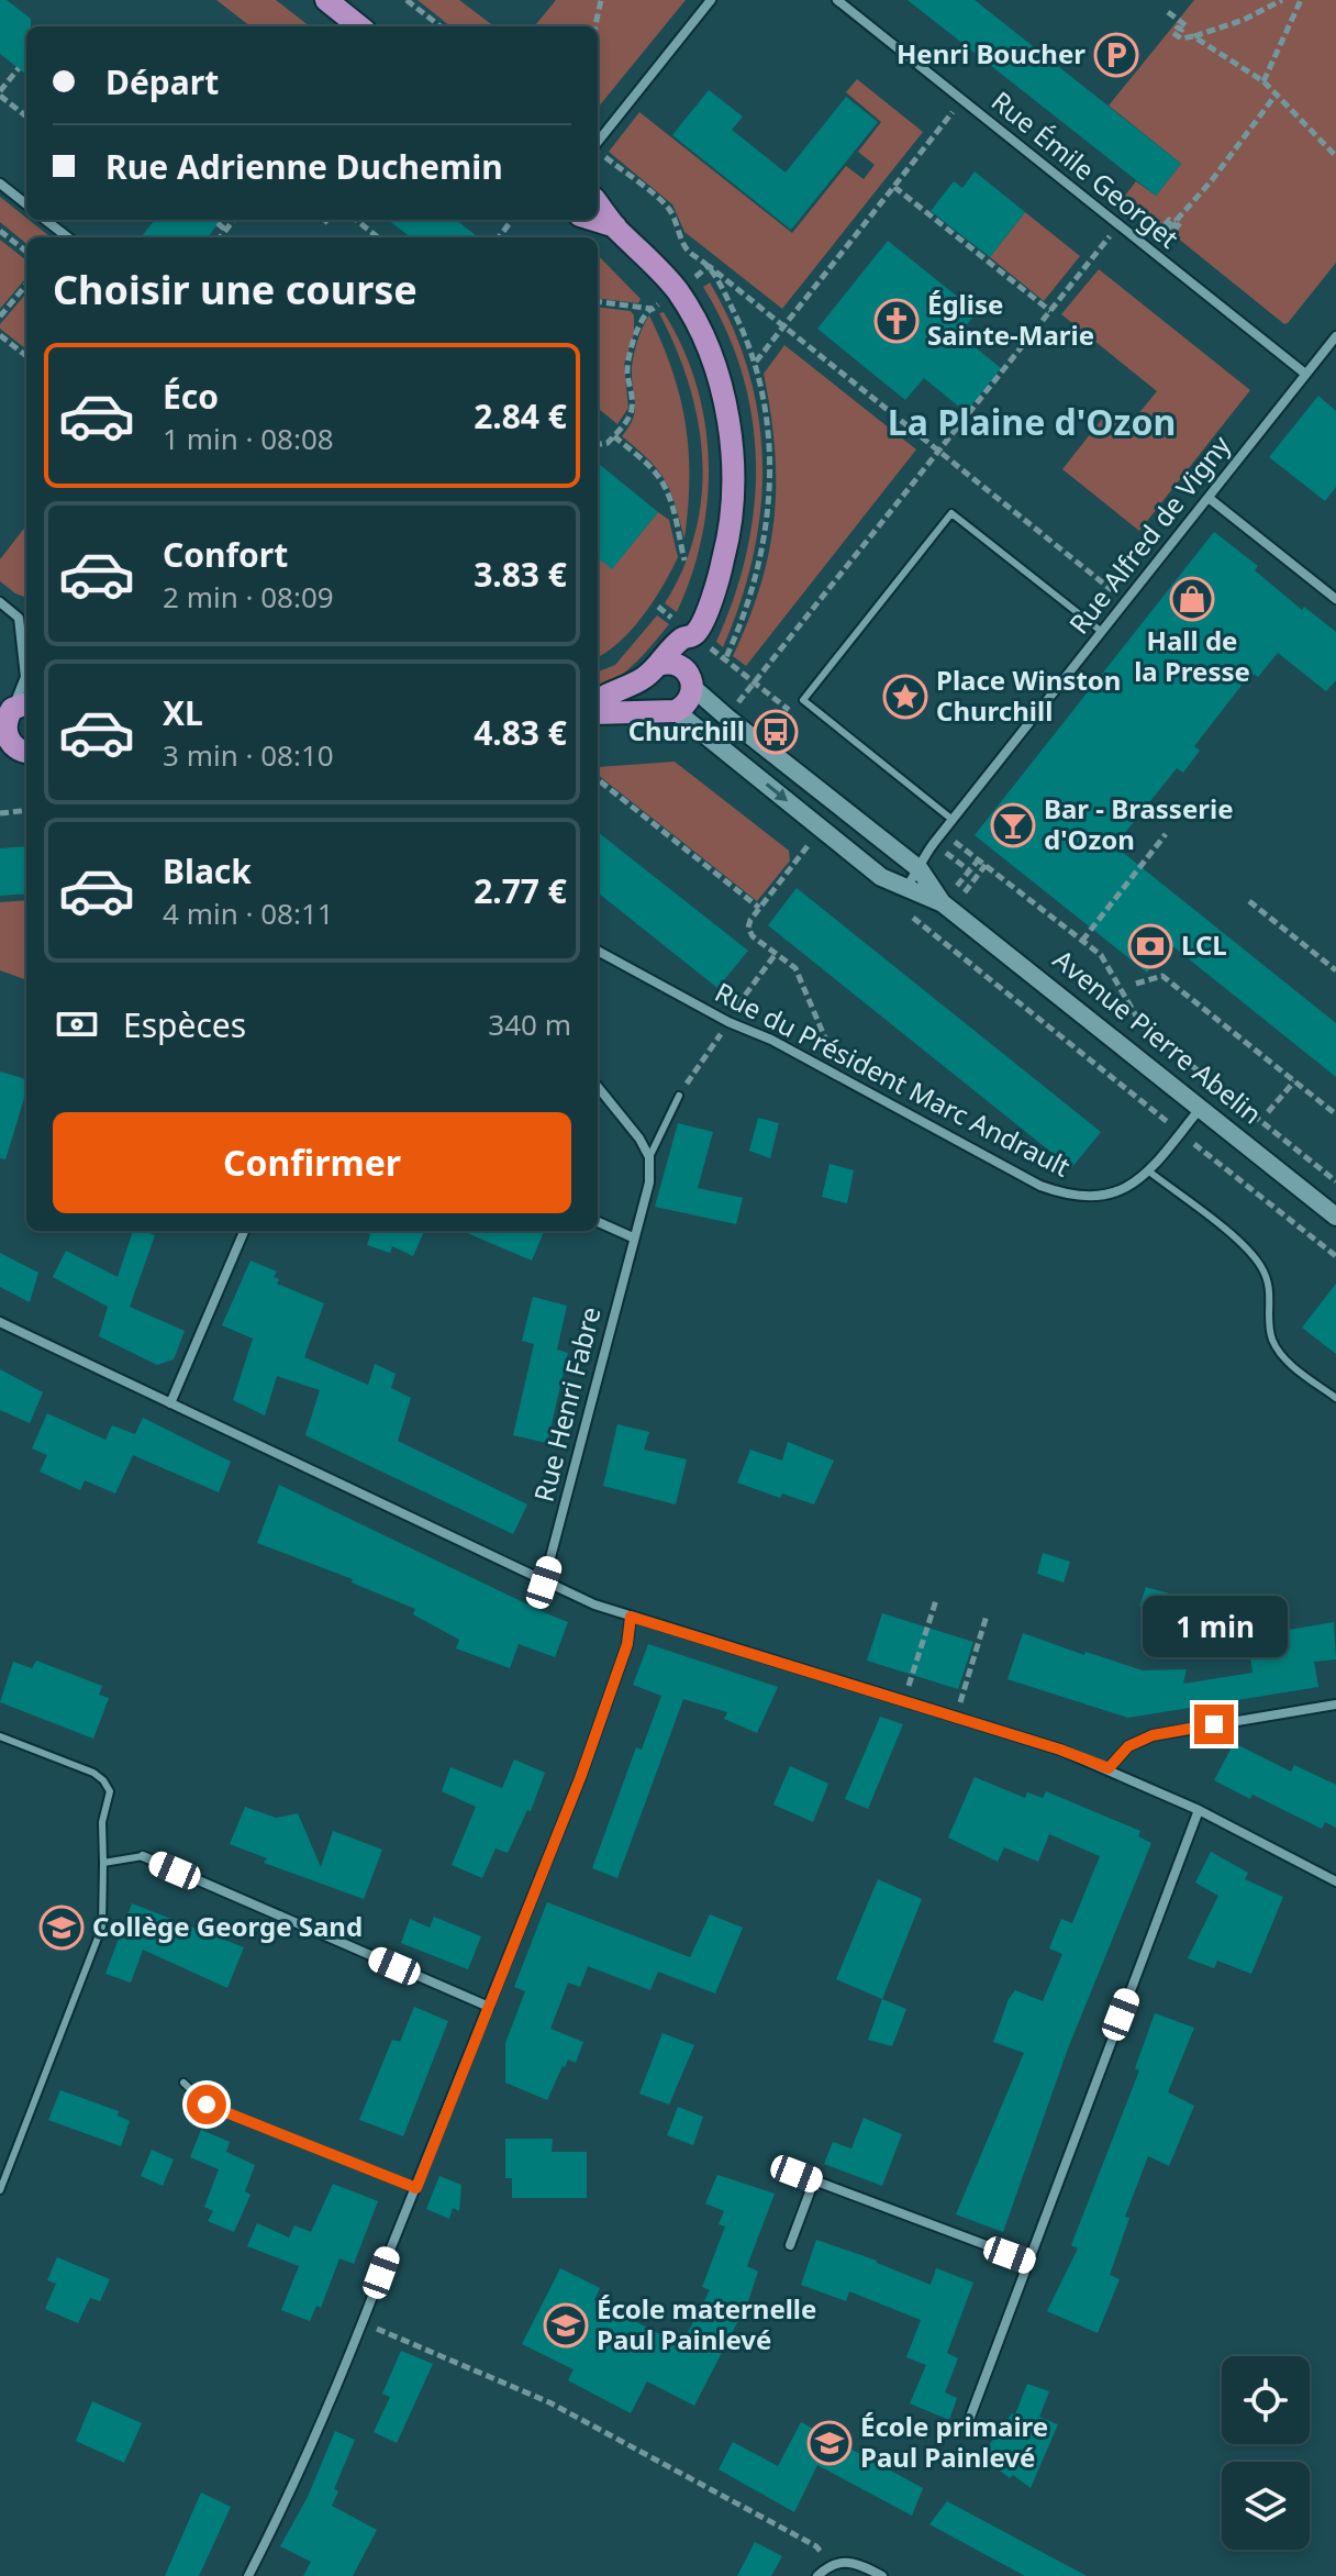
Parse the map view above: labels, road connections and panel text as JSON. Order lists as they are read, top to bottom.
{
  "streets": {
    "main road": ["Avenue Pierre Abelin"],
    "street": [
      "Rue Émile Georget",
      "Rue Alfred de Vigny",
      "Rue du Président Marc Andrault",
      "Rue Henri Fabre"
    ]
  },
  "crossings": [
    ["Rue Émile Georget", "Rue Alfred de Vigny"],
    ["Rue Alfred de Vigny", "Avenue Pierre Abelin"],
    ["Avenue Pierre Abelin", "Rue du Président Marc Andrault"]
  ],
  "districts": ["La Plaine d'Ozon"],
  "places": {
    "parking": ["Henri Boucher"],
    "church": ["Église Sainte-Marie"],
    "shop": ["Hall de la Presse"],
    "place": ["Place Winston Churchill"],
    "bus stop": ["Churchill"],
    "bar": ["Bar - Brasserie d'Ozon"],
    "bank": ["LCL"],
    "school or university": ["Collège George Sand", "École maternelle Paul Painlevé", "École primaire Paul Painlevé"]
  },
  "page": {
    "banner": ["Départ", "Rue Adrienne Duchemin"],
    "heading": "Choisir une course",
    "list": [
      {
        "name": "Éco",
        "note": "1 min · 08:08",
        "value": "2.84 €"
      },
      {
        "name": "Confort",
        "note": "2 min · 08:09",
        "value": "3.83 €"
      },
      {
        "name": "XL",
        "note": "3 min · 08:10",
        "value": "4.83 €"
      },
      {
        "name": "Black",
        "note": "4 min · 08:11",
        "value": "2.77 €"
      }
    ],
    "pay": ["Espèces", "340 m"],
    "buttons": "Confirmer",
    "bubble": "1 min"
  }
}
